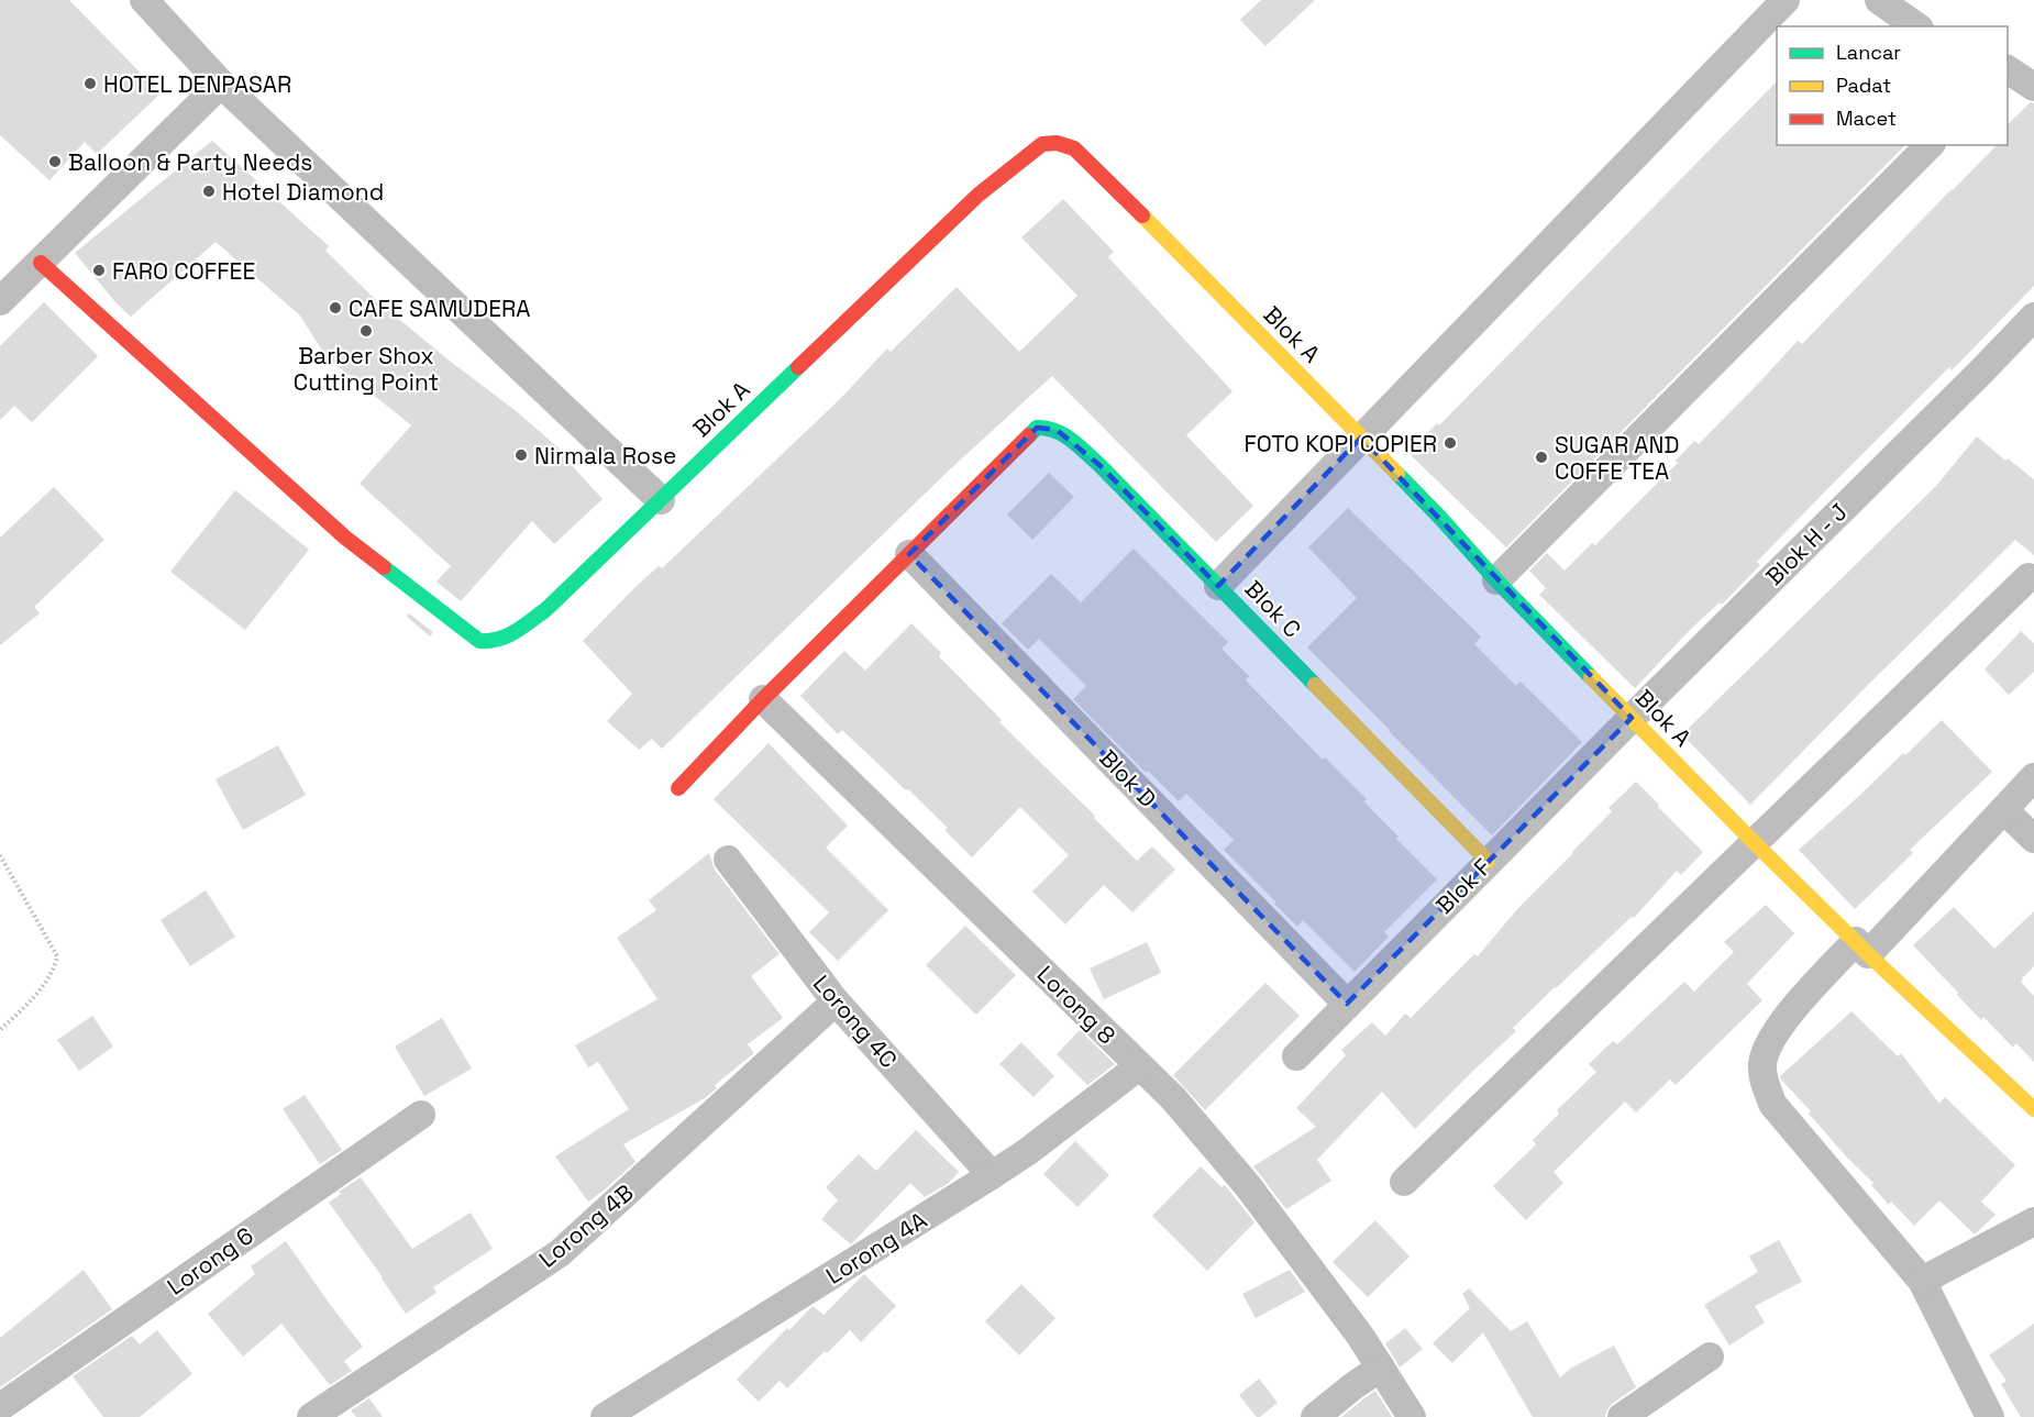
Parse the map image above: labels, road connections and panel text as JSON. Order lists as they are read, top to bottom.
{
  "streets": {
    "street": [
      "Blok A",
      "Blok H - J",
      "Blok C",
      "Blok D",
      "Blok F",
      "Lorong 8",
      "Lorong 4C",
      "Lorong 4B",
      "Lorong 4A",
      "Lorong 6"
    ]
  },
  "crossings": [
    ["Blok A", "Blok H - J"],
    ["Blok A", "Blok F"],
    ["Blok H - J", "Blok F"],
    ["Blok C", "Blok D"],
    ["Blok C", "Blok F"],
    ["Blok D", "Blok F"],
    ["Lorong 8", "Lorong 4A"],
    ["Lorong 4C", "Lorong 4B"],
    ["Lorong 4C", "Lorong 4A"]
  ],
  "places": [
    "HOTEL DENPASAR",
    "Balloon & Party Needs",
    "Hotel Diamond",
    "FARO COFFEE",
    "CAFE SAMUDERA",
    "Barber Shox Cutting Point",
    "FOTO KOPI COPIER",
    "Nirmala Rose",
    "SUGAR AND COFFE TEA"
  ],
  "legend": ["Lancar", "Padat", "Macet"]
}
